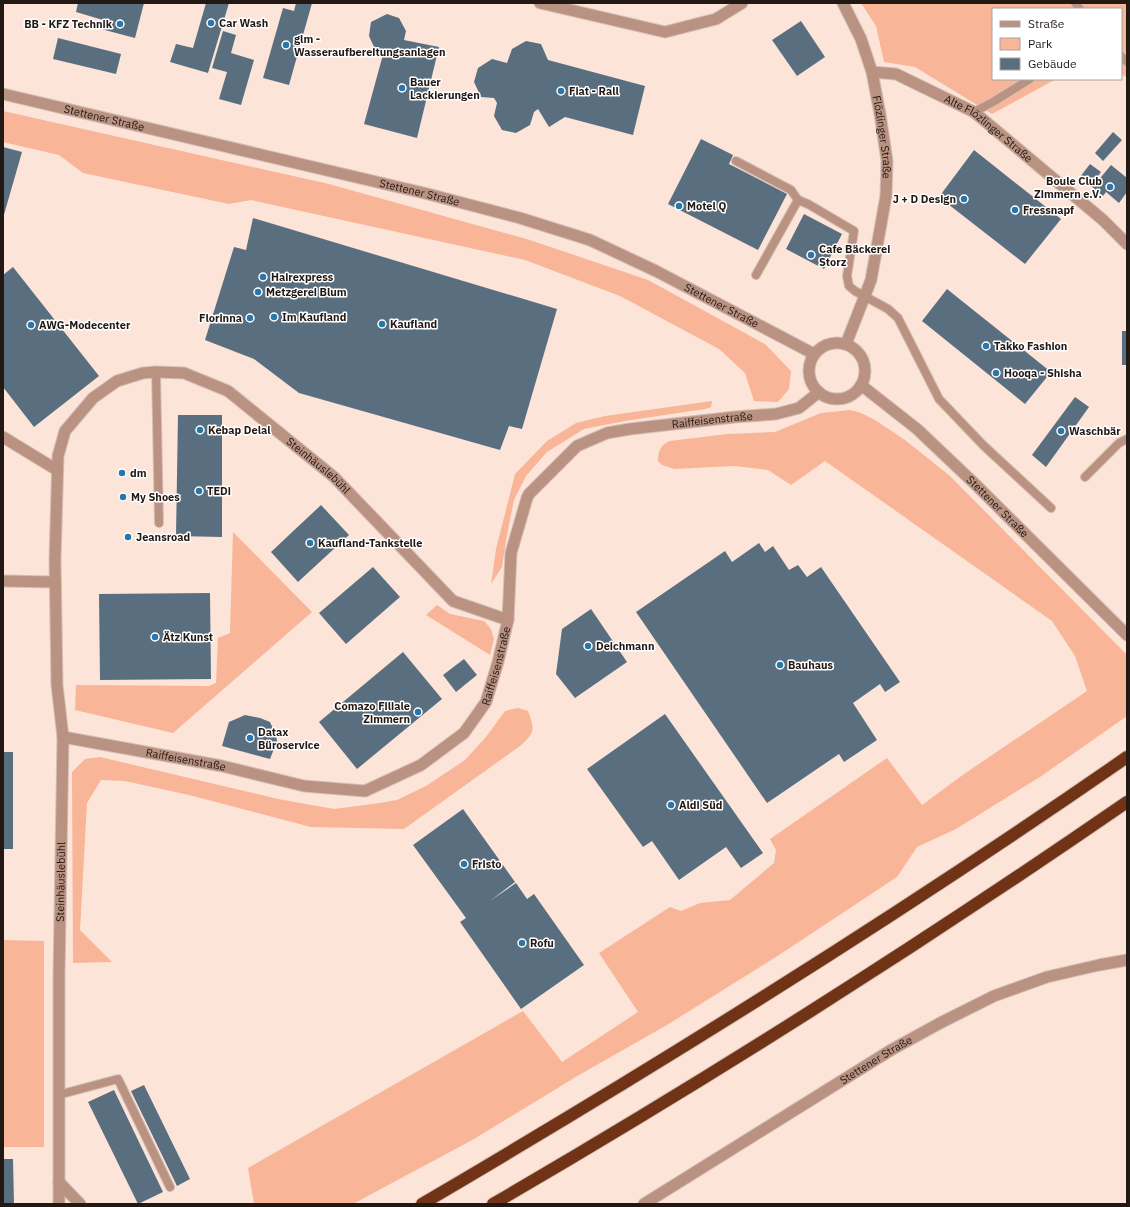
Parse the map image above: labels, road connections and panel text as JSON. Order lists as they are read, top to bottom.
{
  "streets": {
    "street": [
      "Stettener Straße",
      "Alte Flözlinger Straße",
      "Flözlinger Straße",
      "Raiffeisenstraße",
      "Steinhäuslebühl"
    ]
  },
  "crossings": [
    ["Stettener Straße", "Flözlinger Straße"],
    ["Stettener Straße", "Raiffeisenstraße"],
    ["Alte Flözlinger Straße", "Flözlinger Straße"],
    ["Flözlinger Straße", "Raiffeisenstraße"],
    ["Raiffeisenstraße", "Steinhäuslebühl"]
  ],
  "places": [
    "Car Wash",
    "BB - KFZ Technik",
    "glm - Wasseraufbereitungsanlagen",
    "Bauer Lackierungen",
    "Fiat - Rall",
    "Boule Club Zimmern e.V.",
    "J + D Design",
    "Motel Q",
    "Fressnapf",
    "Cafe Bäckerei Storz",
    "Hairexpress",
    "Metzgerei Blum",
    "Im Kaufland",
    "Florinna",
    "Kaufland",
    "AWG-Modecenter",
    "Takko Fashion",
    "Hooqa - Shisha",
    "Kebap Delal",
    "Waschbär",
    "dm",
    "TEDi",
    "My Shoes",
    "Jeansroad",
    "Kaufland-Tankstelle",
    "Ätz Kunst",
    "Deichmann",
    "Bauhaus",
    "Comazo Filiale Zimmern",
    "Datax Büroservice",
    "Aldi Süd",
    "Fristo",
    "Rofu"
  ],
  "legend": ["Straße", "Park", "Gebäude"]
}
